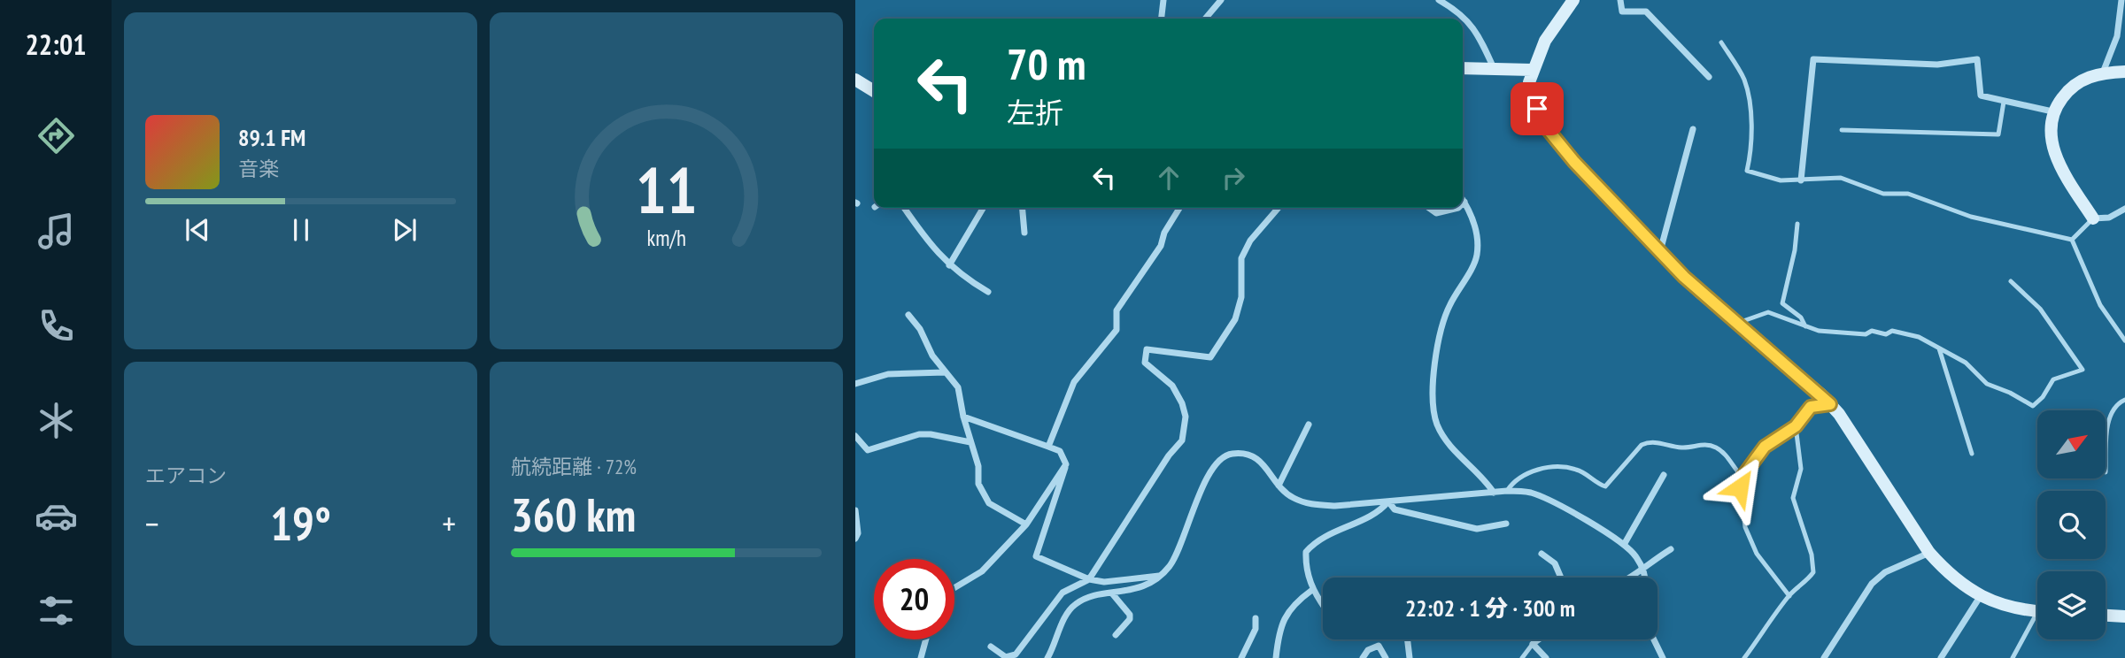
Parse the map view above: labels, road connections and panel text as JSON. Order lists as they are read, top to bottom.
{
  "north": "top right",
  "page": {
    "tabs": "22:01",
    "turn": ["70 m", "左折"],
    "song": ["89.1 FM", "音楽"],
    "tile": [
      "エアコン",
      ["航続距離 · 72%", "360 km"]
    ],
    "heat": ["−", "19°", "+"],
    "limit": "20",
    "trip": "22:02 · 1 分 · 300 m",
    "gauge": ["11", "km/h"]
  }
}
